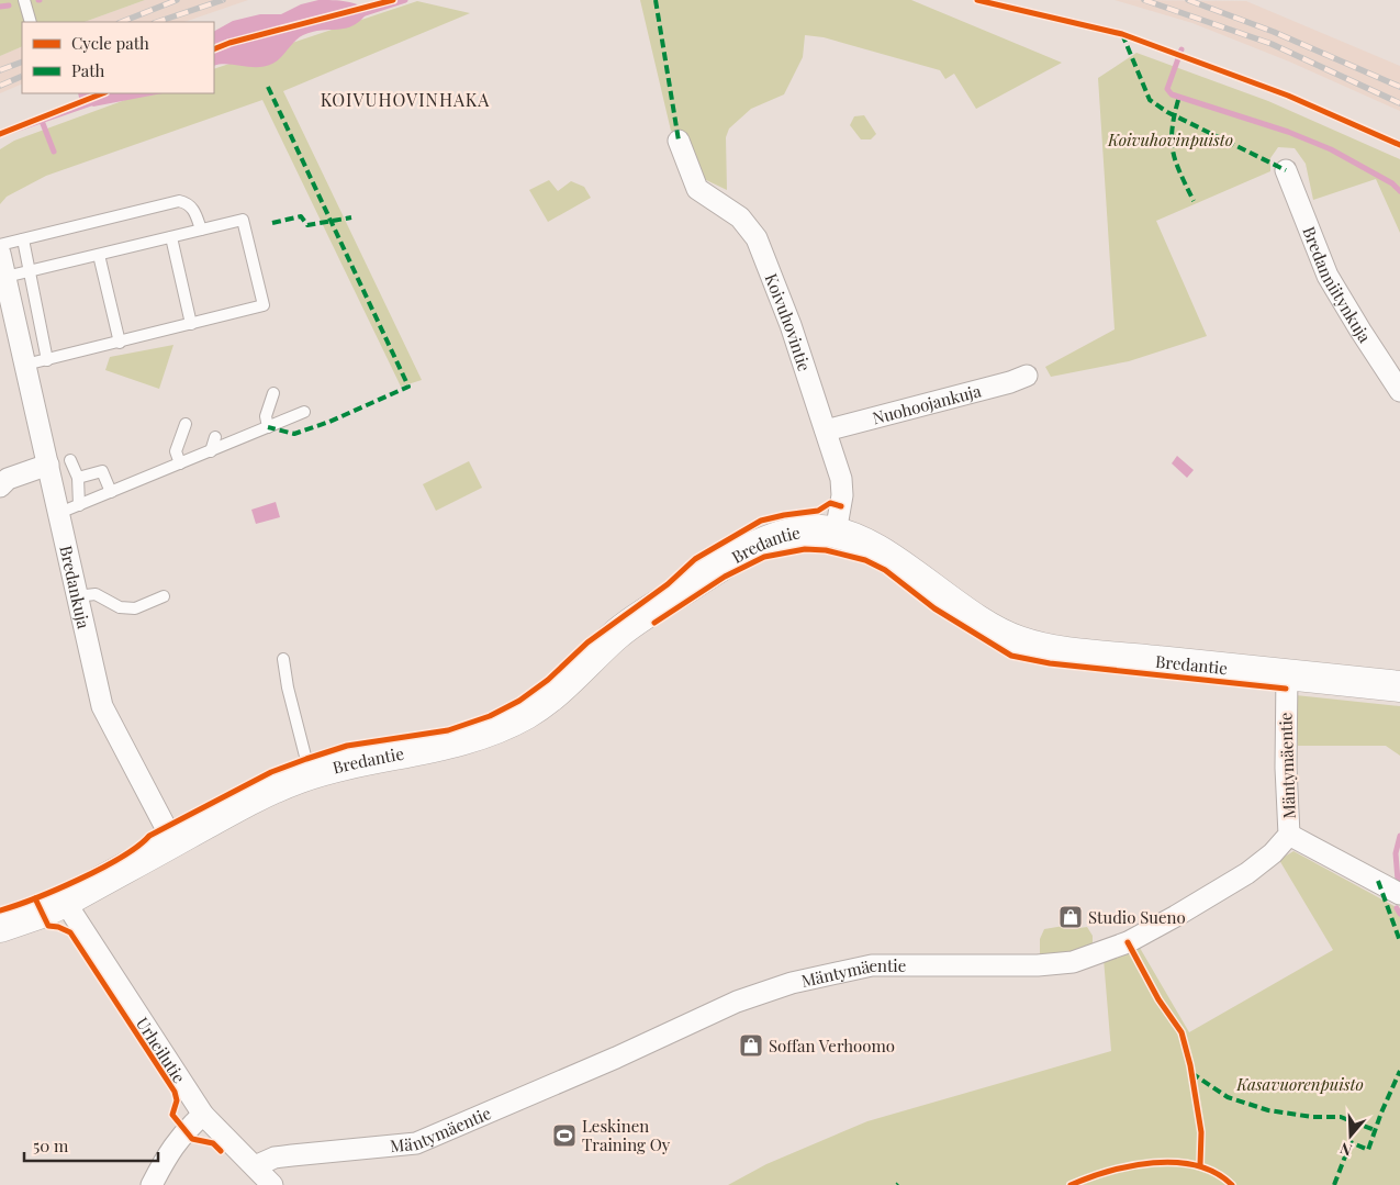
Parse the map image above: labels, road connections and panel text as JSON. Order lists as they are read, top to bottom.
{
  "streets": {
    "street": [
      "Bredanniitynkuja",
      "Koivuhovintie",
      "Nuohoojankuja",
      "Bredantie",
      "Bredankuja",
      "Mäntymäentie",
      "Urheilutie"
    ]
  },
  "crossings": [
    ["Koivuhovintie", "Nuohoojankuja"],
    ["Koivuhovintie", "Bredantie"],
    ["Bredantie", "Bredankuja"],
    ["Bredantie", "Mäntymäentie"],
    ["Bredantie", "Urheilutie"],
    ["Mäntymäentie", "Urheilutie"]
  ],
  "districts": ["KOIVUHOVINHAKA"],
  "parks": ["Koivuhovinpuisto", "Kasavuorenpuisto"],
  "places": {
    "shop": ["Studio Sueno", "Soffan Verhoomo"],
    "sports": ["Leskinen Training Oy"]
  },
  "legend": ["Cycle path", "Path"],
  "scale_bar": "50 m",
  "north": "bottom"
}
